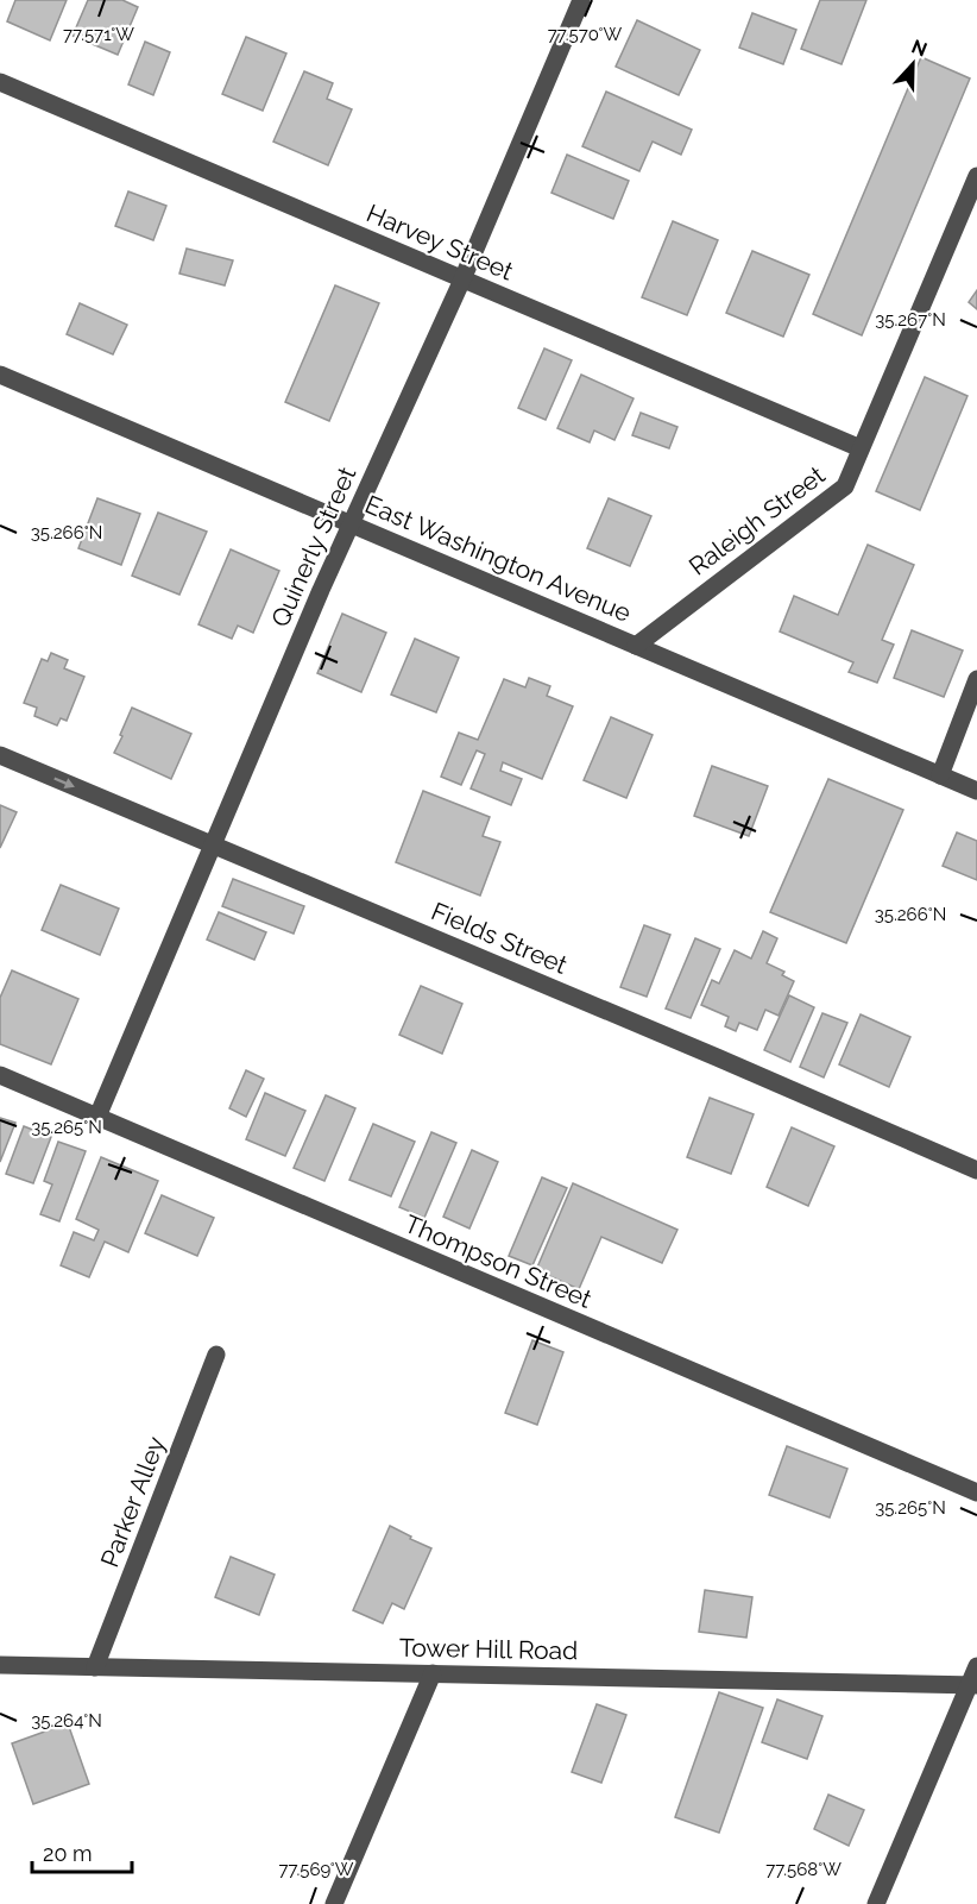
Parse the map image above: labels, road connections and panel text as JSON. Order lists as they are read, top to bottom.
{
  "streets": {
    "street": [
      "Harvey Street",
      "Raleigh Street",
      "Quinerly Street",
      "East Washington Avenue",
      "Fields Street",
      "Thompson Street",
      "Parker Alley",
      "Tower Hill Road"
    ]
  },
  "crossings": [
    ["Harvey Street", "Raleigh Street"],
    ["Harvey Street", "Quinerly Street"],
    ["Raleigh Street", "East Washington Avenue"],
    ["Quinerly Street", "East Washington Avenue"],
    ["Quinerly Street", "Fields Street"],
    ["Quinerly Street", "Thompson Street"],
    ["Parker Alley", "Tower Hill Road"]
  ],
  "scale_bar": "20 m",
  "north": "top",
  "coordinates": [
    "77.571°W",
    "77.570°W",
    "35.267°N",
    "35.266°N",
    "35.265°N",
    "35.264°N",
    "77.569°W",
    "77.568°W"
  ]
}
